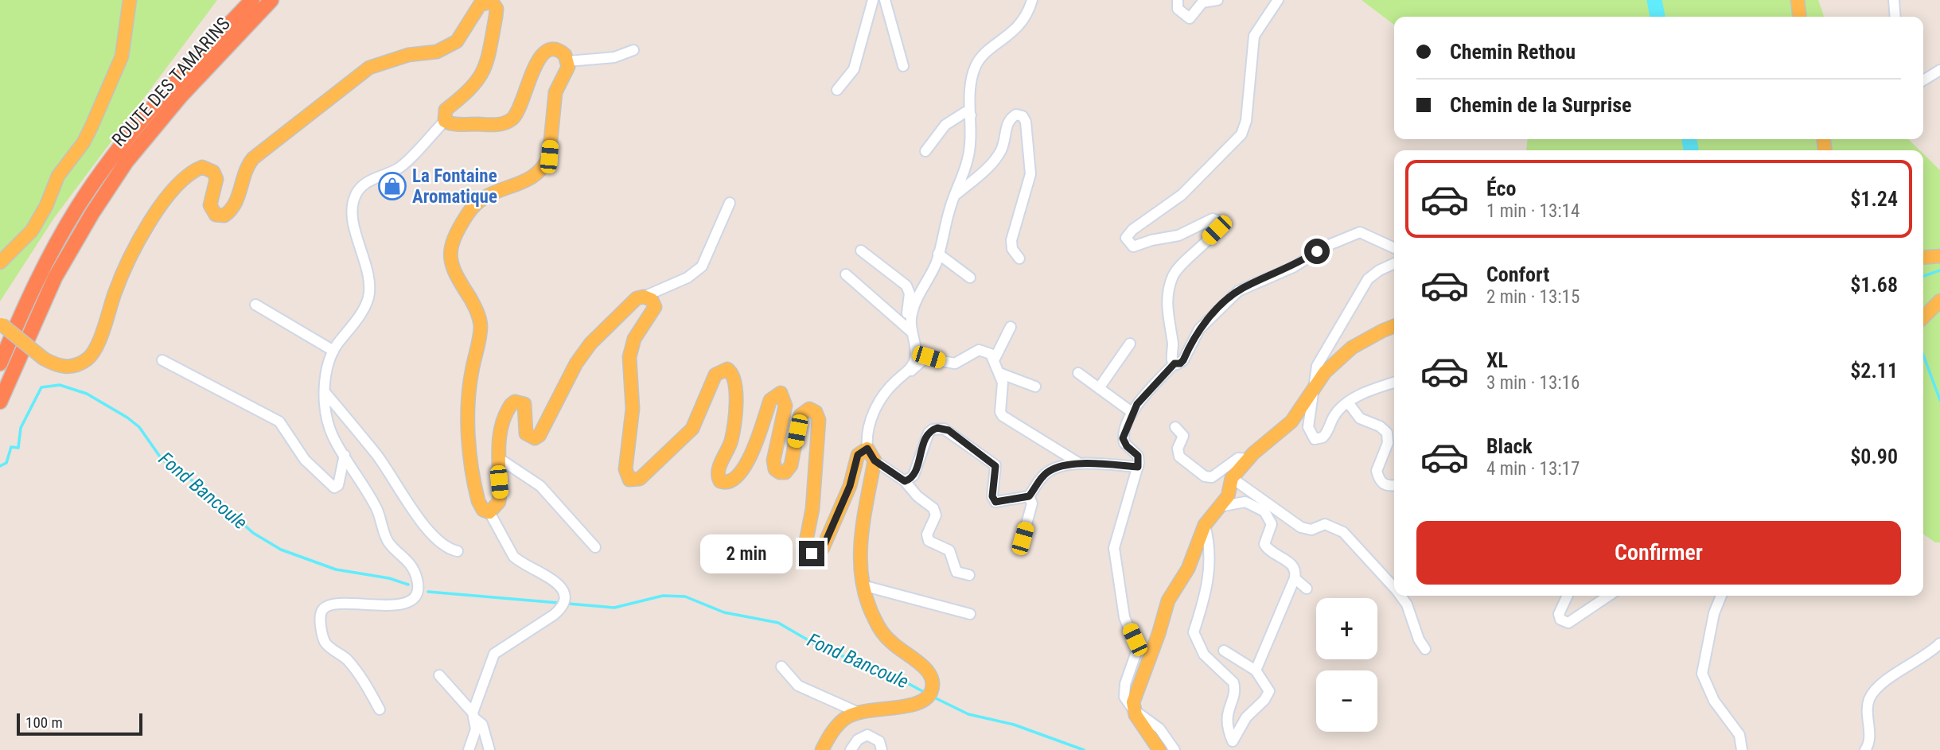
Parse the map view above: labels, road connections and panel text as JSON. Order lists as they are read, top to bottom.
{
  "streets": {
    "highway": ["ROUTE DES TAMARINS"]
  },
  "water": ["Fond Bancoule"],
  "places": {
    "shop": ["La Fontaine Aromatique"]
  },
  "scale_bar": "100 m",
  "page": {
    "banner": ["Chemin Rethou", "Chemin de la Surprise"],
    "list": [
      {
        "name": "Éco",
        "note": "1 min · 13:14",
        "value": "$1.24"
      },
      {
        "name": "Confort",
        "note": "2 min · 13:15",
        "value": "$1.68"
      },
      {
        "name": "XL",
        "note": "3 min · 13:16",
        "value": "$2.11"
      },
      {
        "name": "Black",
        "note": "4 min · 13:17",
        "value": "$0.90"
      }
    ],
    "buttons": "Confirmer",
    "bubble": "2 min",
    "map_buttons": ["+", "−"],
    "scale": "100 m"
  }
}
